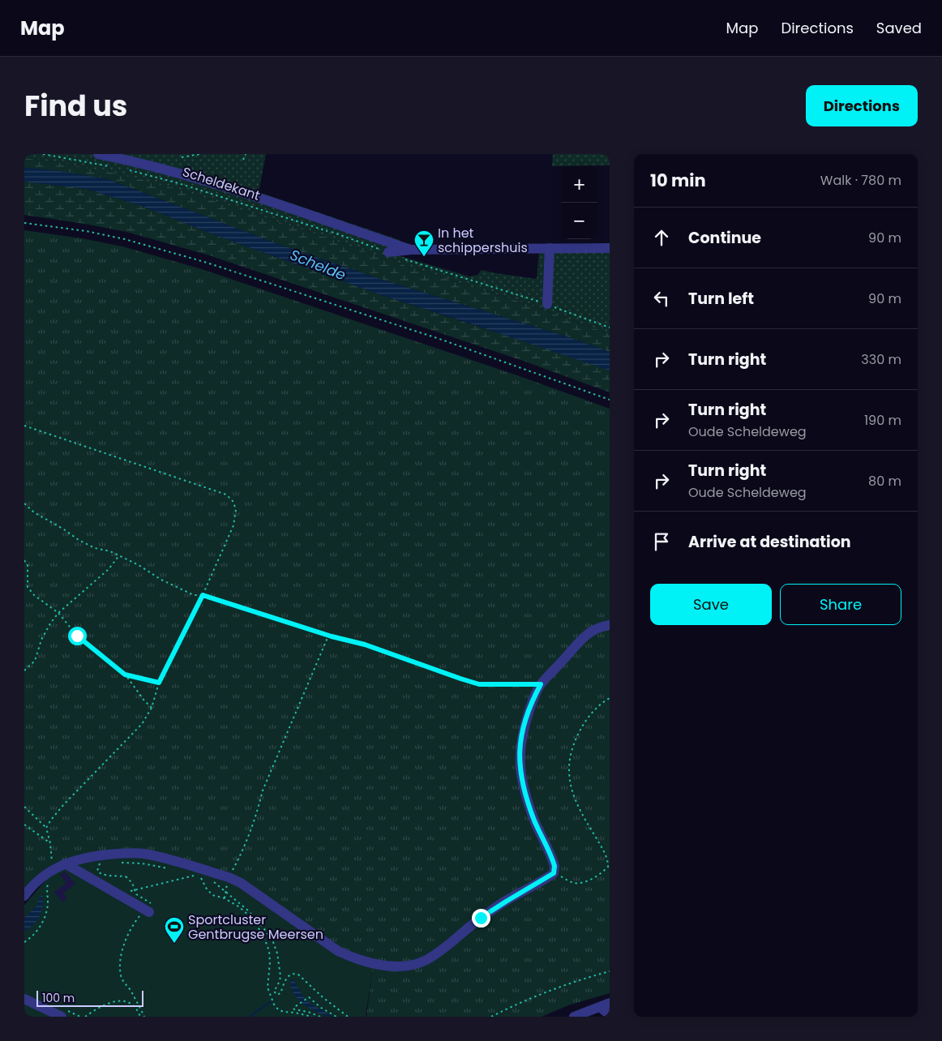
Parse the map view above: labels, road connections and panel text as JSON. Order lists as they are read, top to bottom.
{
  "streets": {
    "street": ["Scheldekant"]
  },
  "water": ["Schelde"],
  "places": {
    "bar": ["In het schippershuis"],
    "sports": ["Sportcluster Gentbrugse Meersen"]
  },
  "scale_bar": "100 m",
  "page": {
    "header": "Map",
    "nav": ["Map", "Directions", "Saved"],
    "title": "Find us",
    "buttons": [
      "Directions",
      ["Save", "Share"]
    ],
    "heading": ["10 min", "Walk · 780 m"],
    "map_buttons": ["+", "−"],
    "list": [
      ["Continue", "90 m"],
      ["Turn left", "90 m"],
      ["Turn right", "330 m"],
      ["Turn right", "Oude Scheldeweg", "190 m"],
      ["Turn right", "Oude Scheldeweg", "80 m"],
      "Arrive at destination"
    ],
    "scale": "100 m"
  }
}
